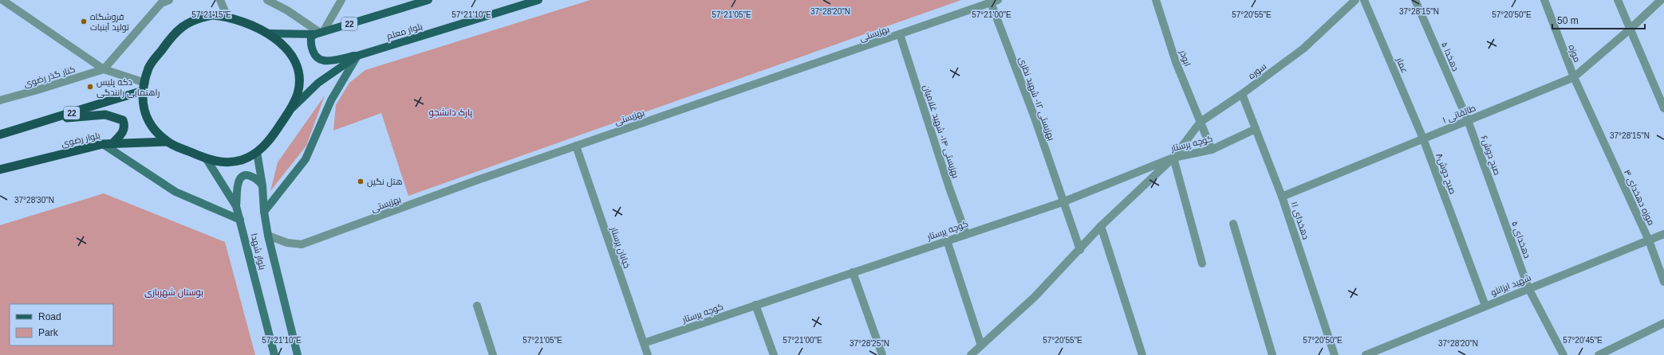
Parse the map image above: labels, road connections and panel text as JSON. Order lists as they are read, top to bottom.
{
  "streets": {
    "highway": ["22", "بلوار رضوی"],
    "main road": ["بلوار معلم", "بلوار شهدا"],
    "street": [
      "بهزیستی",
      "موزه",
      "دهخدا ۵",
      "ابوذر",
      "عمار",
      "سوره",
      "کنار گذر رضوی",
      "بهزیستی ۱۲- شهید نظری",
      "طالقانی ۱",
      "بهزیستی ۱۴- شهید غلامیان",
      "کوچه پرستار",
      "صبح دوش۶",
      "صبح دوش۸",
      "موزه دهخدای ۳",
      "دهخدای ۱۱",
      "دهخدای ۵",
      "خیابان پرستار",
      "شهید ایزانلو"
    ]
  },
  "crossings": [
    ["بهزیستی", "بهزیستی ۱۲- شهید نظری"],
    ["بهزیستی", "بهزیستی ۱۴- شهید غلامیان"],
    ["بهزیستی", "خیابان پرستار"],
    ["بهزیستی", "بلوار شهدا"],
    ["موزه", "طالقانی ۱"],
    ["موزه", "موزه دهخدای ۳"],
    ["دهخدا ۵", "طالقانی ۱"],
    ["دهخدا ۵", "صبح دوش۶"],
    ["ابوذر", "سوره"],
    ["ابوذر", "کوچه پرستار"],
    ["عمار", "طالقانی ۱"],
    ["عمار", "صبح دوش۸"],
    ["سوره", "بهزیستی ۱۲- شهید نظری"],
    ["سوره", "کوچه پرستار"],
    ["سوره", "دهخدای ۱۱"],
    ["بهزیستی ۱۲- شهید نظری", "کوچه پرستار"],
    ["طالقانی ۱", "صبح دوش۶"],
    ["طالقانی ۱", "صبح دوش۸"],
    ["طالقانی ۱", "دهخدای ۱۱"],
    ["بهزیستی ۱۴- شهید غلامیان", "کوچه پرستار"],
    ["کوچه پرستار", "دهخدای ۱۱"],
    ["کوچه پرستار", "خیابان پرستار"],
    ["صبح دوش۶", "دهخدای ۵"],
    ["صبح دوش۸", "شهید ایزانلو"],
    ["موزه دهخدای ۳", "شهید ایزانلو"],
    ["دهخدای ۵", "شهید ایزانلو"]
  ],
  "parks": ["پارک دانشجو", "بوستان شهربازی"],
  "places": ["فروشگاه تولید آبنبات", "دکه پلیس راهنمایی رانندگی", "هتل نگین"],
  "legend": ["Road", "Park"],
  "scale_bar": "50 m",
  "coordinates": [
    "37°28'20\"N",
    "37°28'15\"N",
    "57°21'15\"E",
    "57°21'10\"E",
    "57°21'05\"E",
    "57°21'00\"E",
    "57°20'55\"E",
    "57°20'50\"E",
    "37°28'30\"N",
    "57°20'45\"E",
    "37°28'25\"N"
  ]
}
